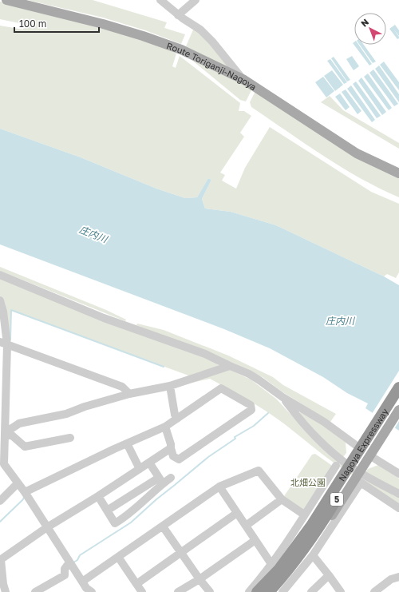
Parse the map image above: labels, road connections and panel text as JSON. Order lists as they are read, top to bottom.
{
  "streets": {
    "highway": ["Nagoya Expressway", "5"],
    "main road": ["Route Toriganji-Nagoya"]
  },
  "water": ["庄内川"],
  "parks": ["北畑公園"],
  "scale_bar": "100 m",
  "north": "top left"
}
